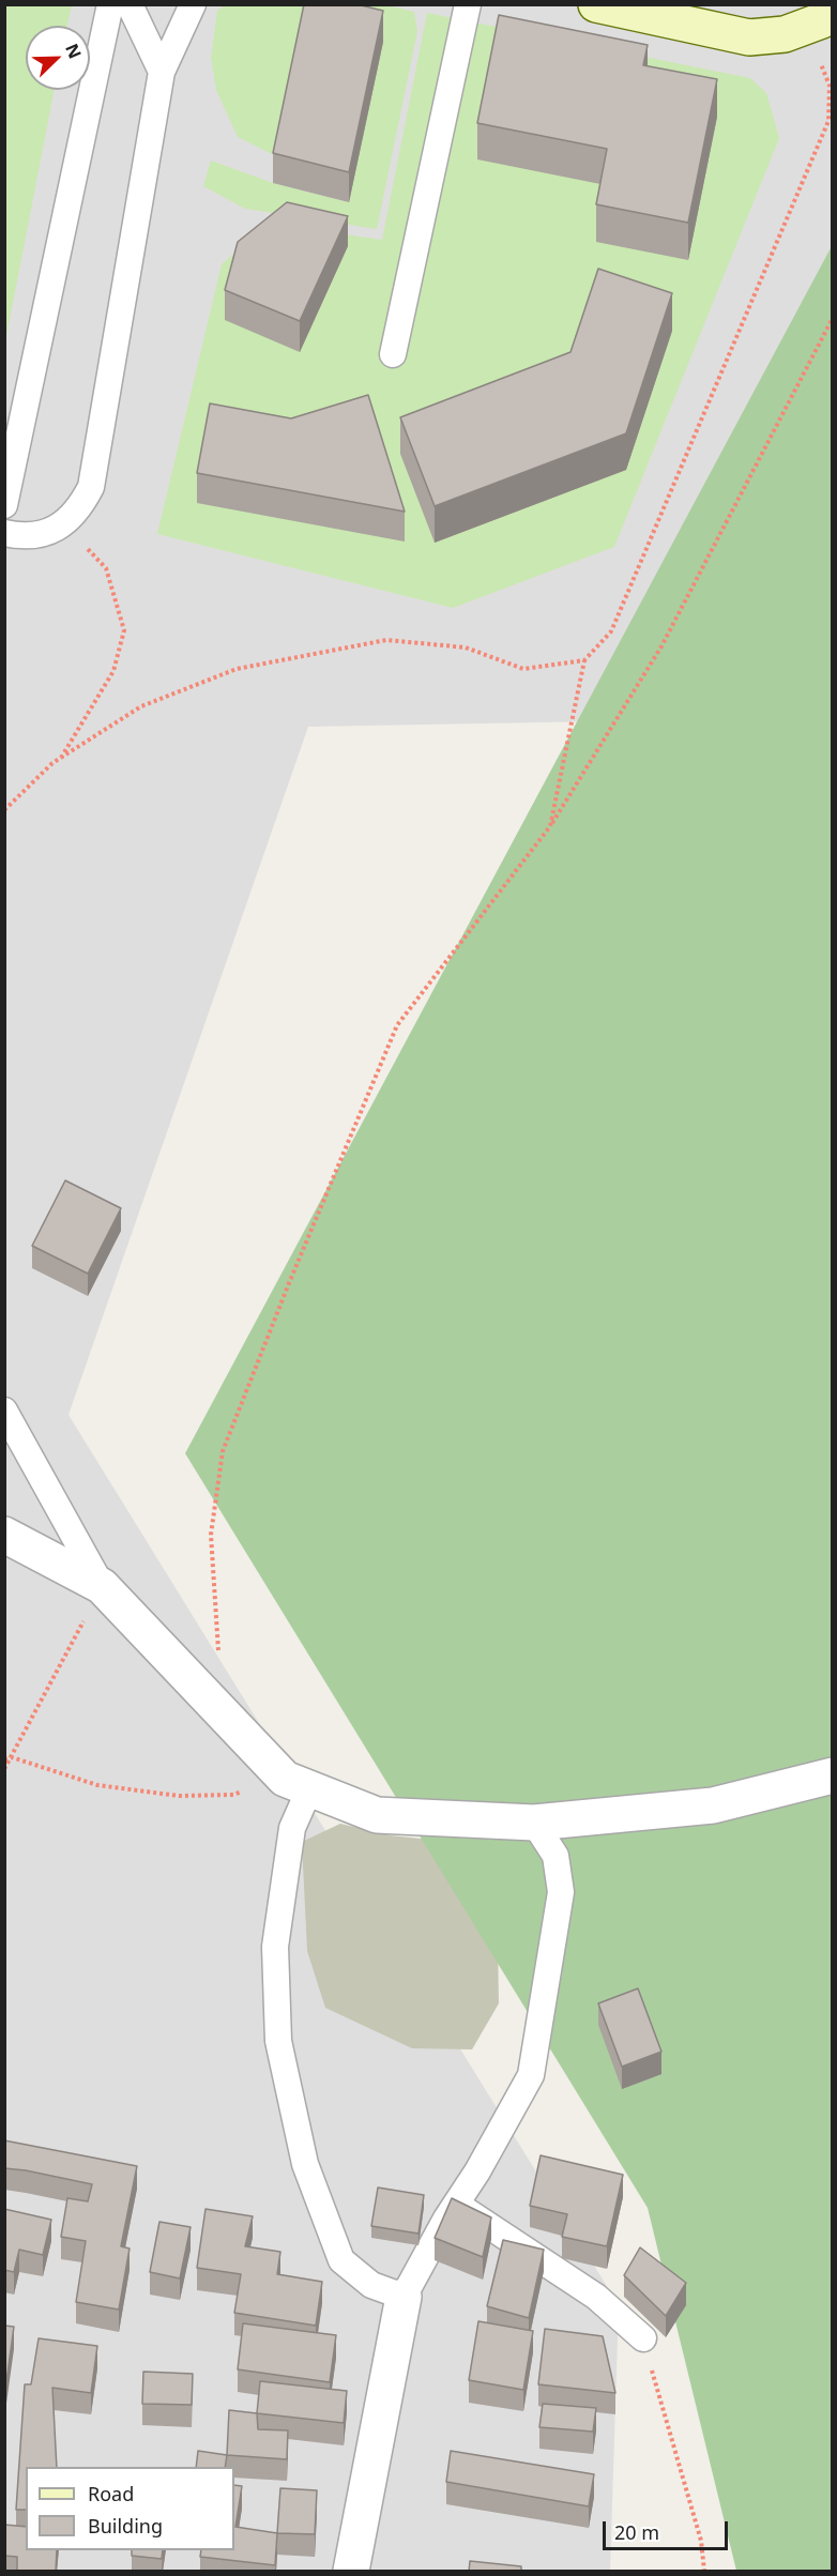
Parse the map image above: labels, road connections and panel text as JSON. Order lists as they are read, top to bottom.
{
  "legend": ["Road", "Building"],
  "scale_bar": "20 m",
  "north": "top right"
}
